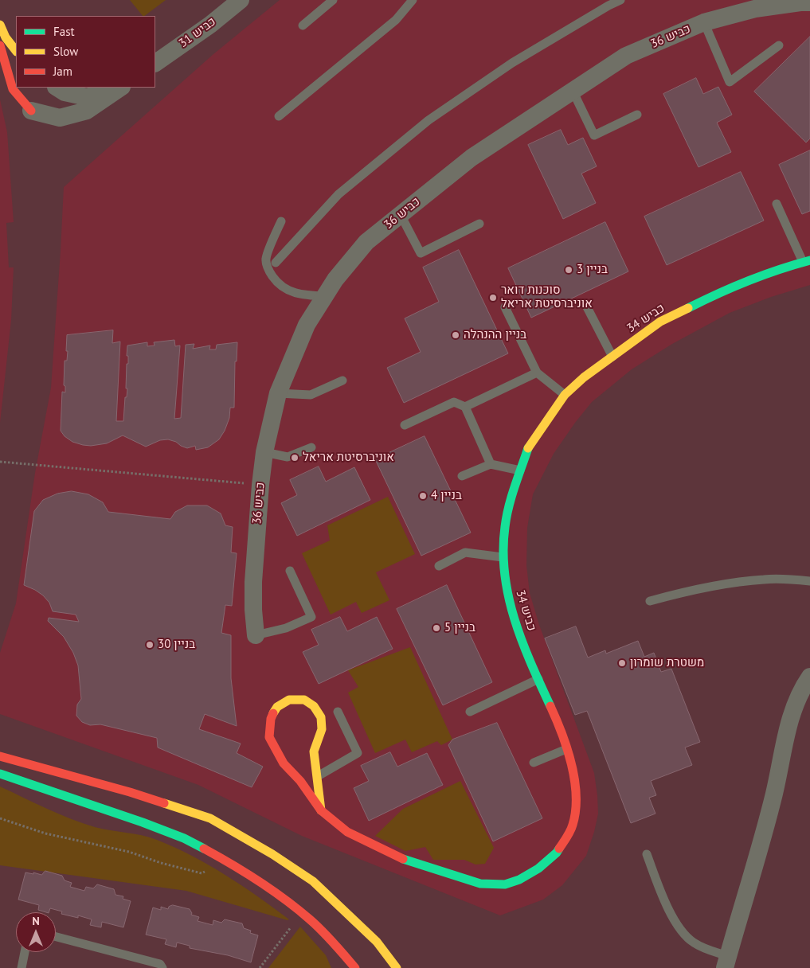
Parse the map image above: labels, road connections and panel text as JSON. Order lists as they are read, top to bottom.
{
  "streets": {
    "street": ["כביש 31", "כביש 36", "כביש 34"]
  },
  "places": [
    "בניין 3",
    "סוכנות דואר אוניברסיטת אריאל",
    "בניין ההנהלה",
    "אוניברסיטת אריאל",
    "בניין 4",
    "בניין 5",
    "בניין 30",
    "משטרת שומרון"
  ],
  "legend": ["Fast", "Slow", "Jam"],
  "north": "top"
}
